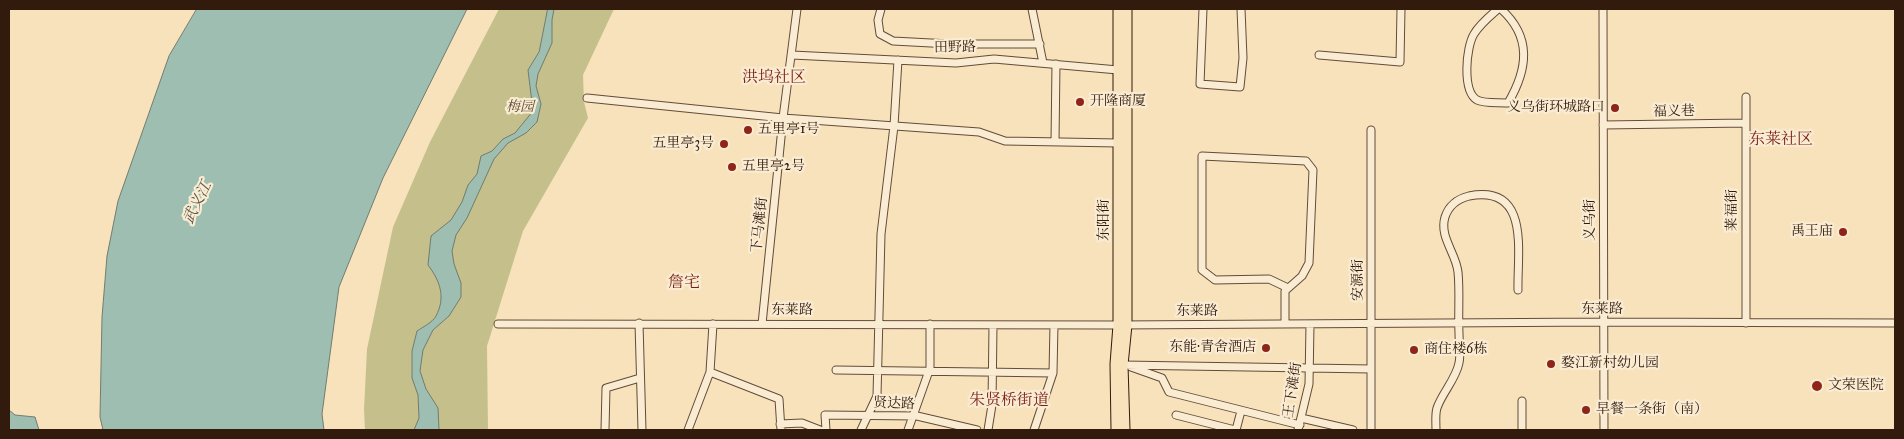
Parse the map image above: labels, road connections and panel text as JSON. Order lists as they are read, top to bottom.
{
  "streets": {
    "main road": ["东阳街"],
    "street": [
      "田野路",
      "福义巷",
      "莱福街",
      "义乌街",
      "下马滩街",
      "安源街",
      "东莱路",
      "王下滩街",
      "贤达路"
    ]
  },
  "crossings": [
    ["田野路", "东阳街"],
    ["田野路", "下马滩街"],
    ["福义巷", "莱福街"],
    ["福义巷", "义乌街"],
    ["莱福街", "东莱路"],
    ["东阳街", "东莱路"],
    ["义乌街", "东莱路"],
    ["下马滩街", "东莱路"],
    ["安源街", "东莱路"],
    ["东莱路", "王下滩街"]
  ],
  "districts": [
    "洪坞社区",
    "东莱社区",
    "詹宅",
    "朱贤桥街道"
  ],
  "water": ["武义江"],
  "parks": ["梅园"],
  "places": [
    "开隆商厦",
    "义乌街环城路口",
    "五里亭1号",
    "五里亭3号",
    "五里亭2号",
    "禹王庙",
    "东能·青舍酒店",
    "商住楼6栋",
    "婺江新村幼儿园",
    "文荣医院",
    "早餐一条街（南）"
  ]
}
